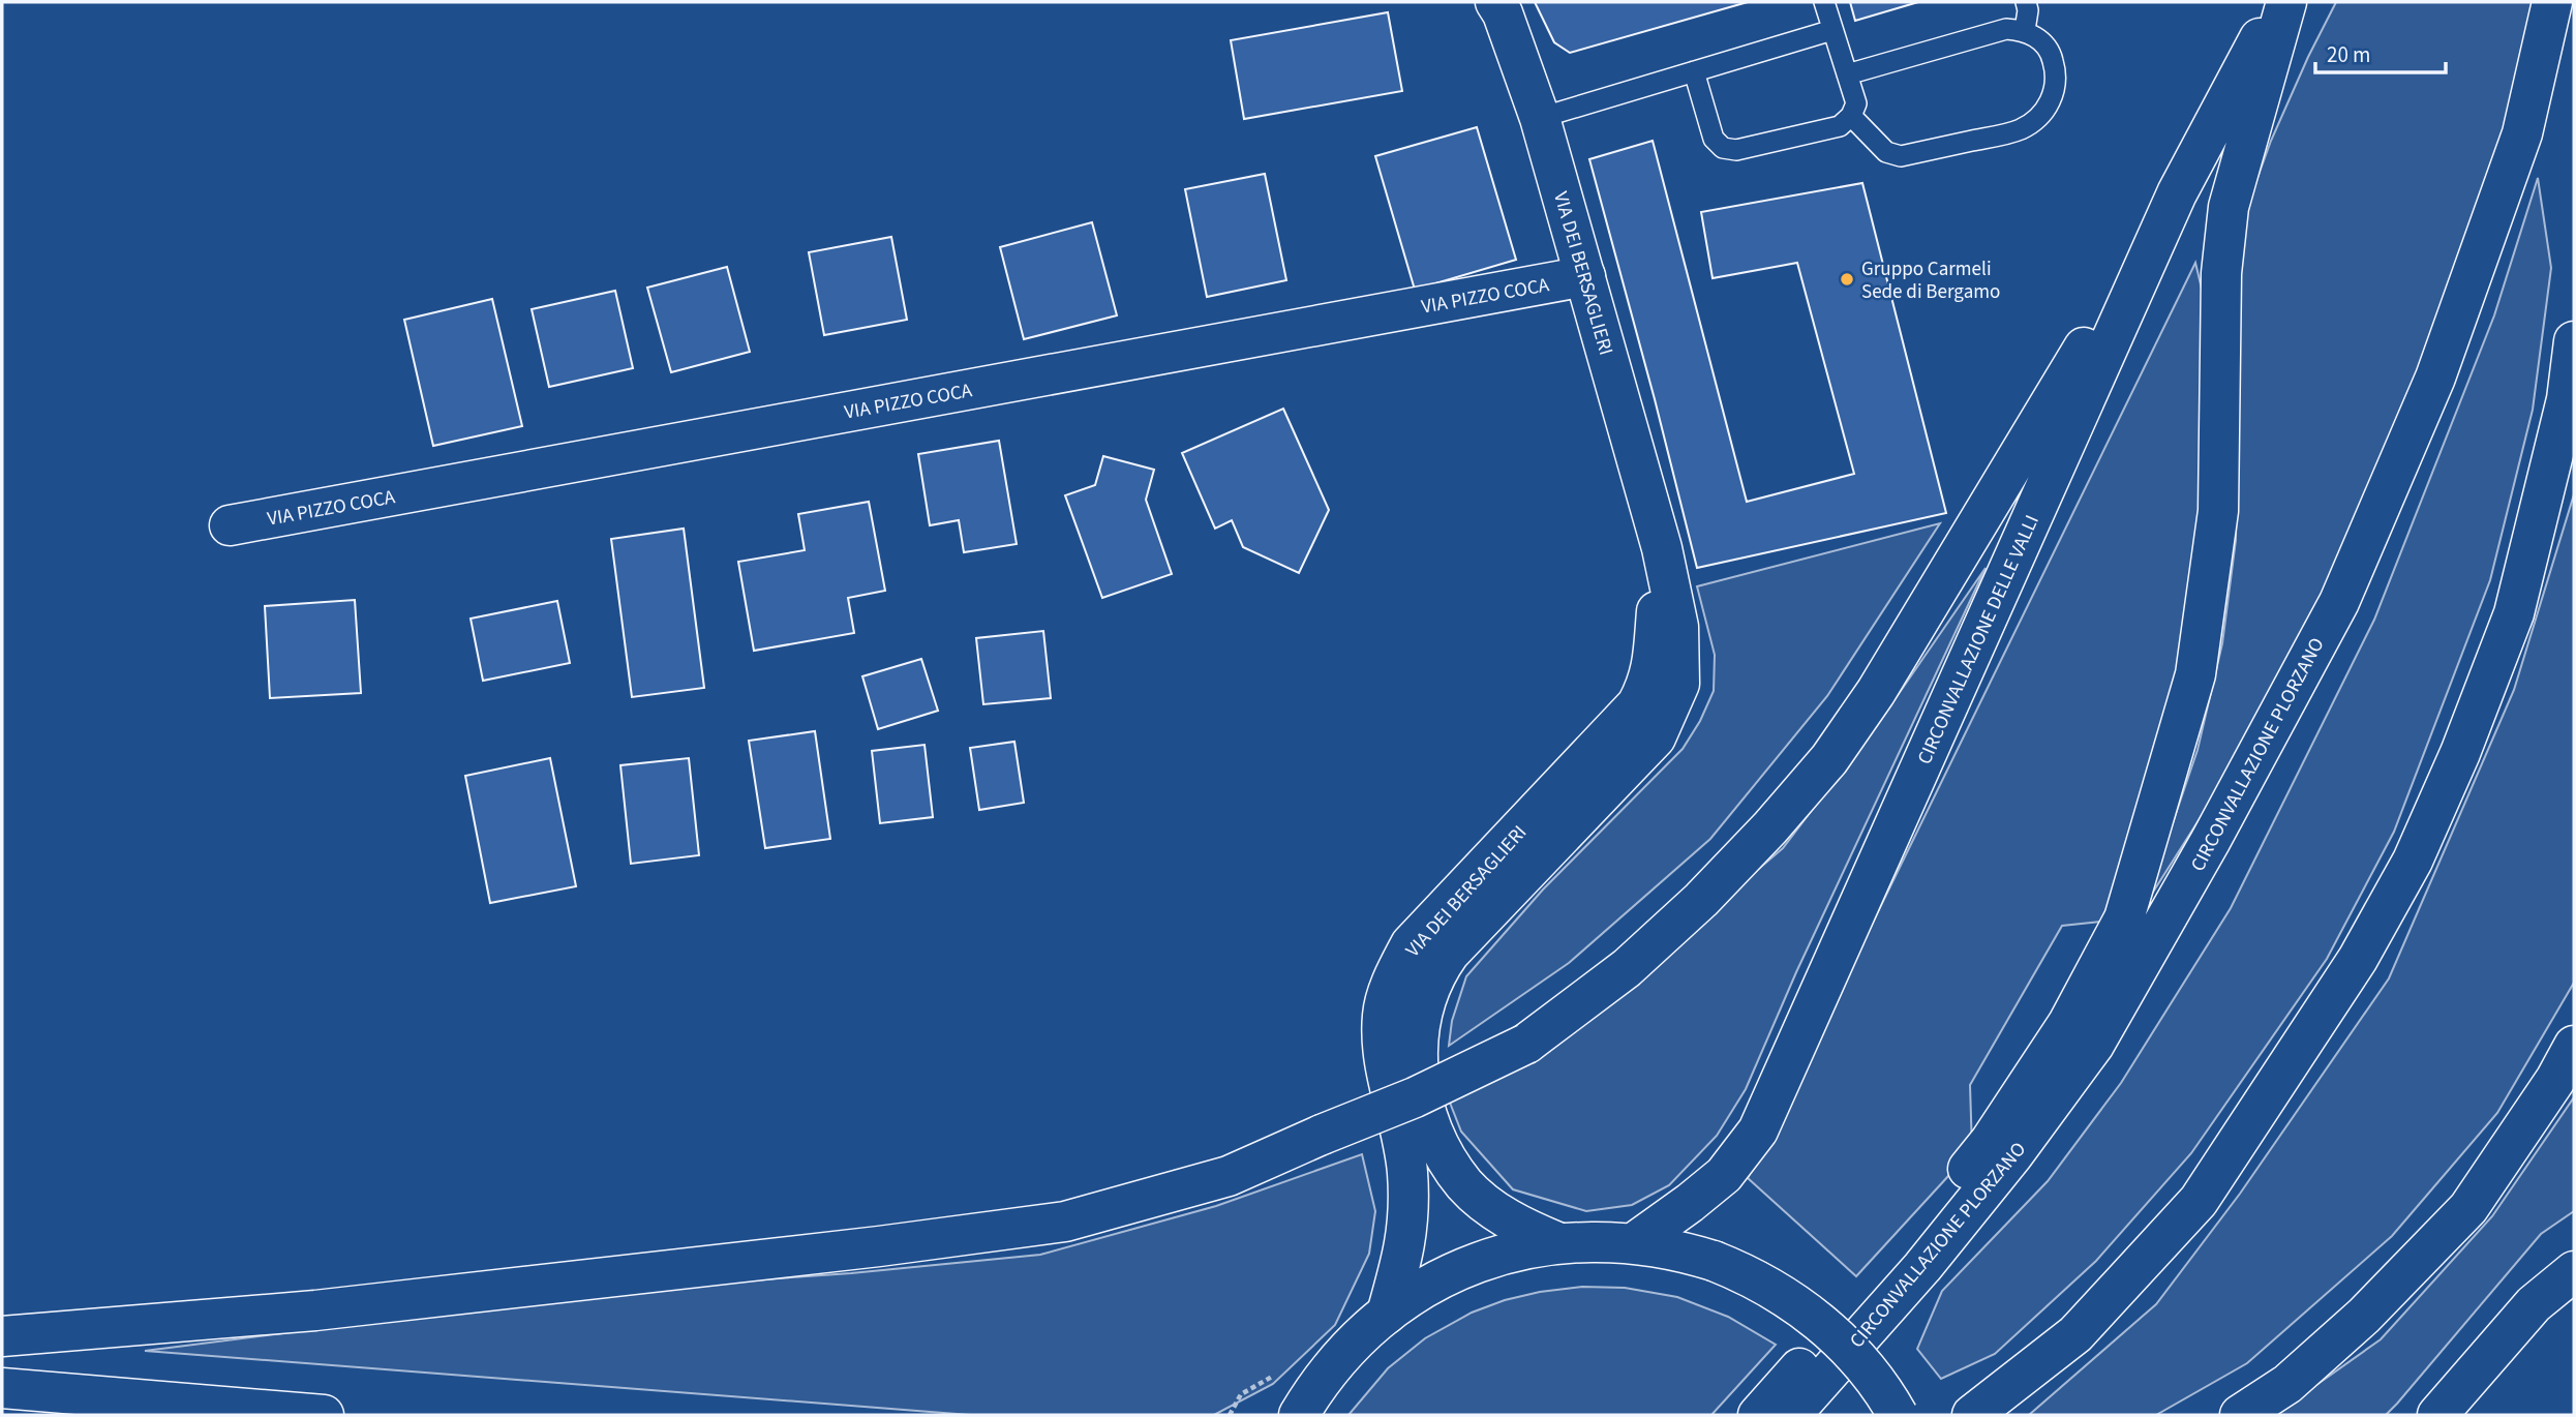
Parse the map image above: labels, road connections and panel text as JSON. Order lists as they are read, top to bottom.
{
  "streets": {
    "main road": [
      "VIA DEI BERSAGLIERI",
      "VIA PIZZO COCA",
      "CIRCONVALLAZIONE DELLE VALLI",
      "CIRCONVALLAZIONE PLORZANO"
    ]
  },
  "crossings": [
    ["VIA DEI BERSAGLIERI", "VIA PIZZO COCA"]
  ],
  "places": ["Gruppo Carmeli Sede di Bergamo"],
  "scale_bar": "20 m"
}
